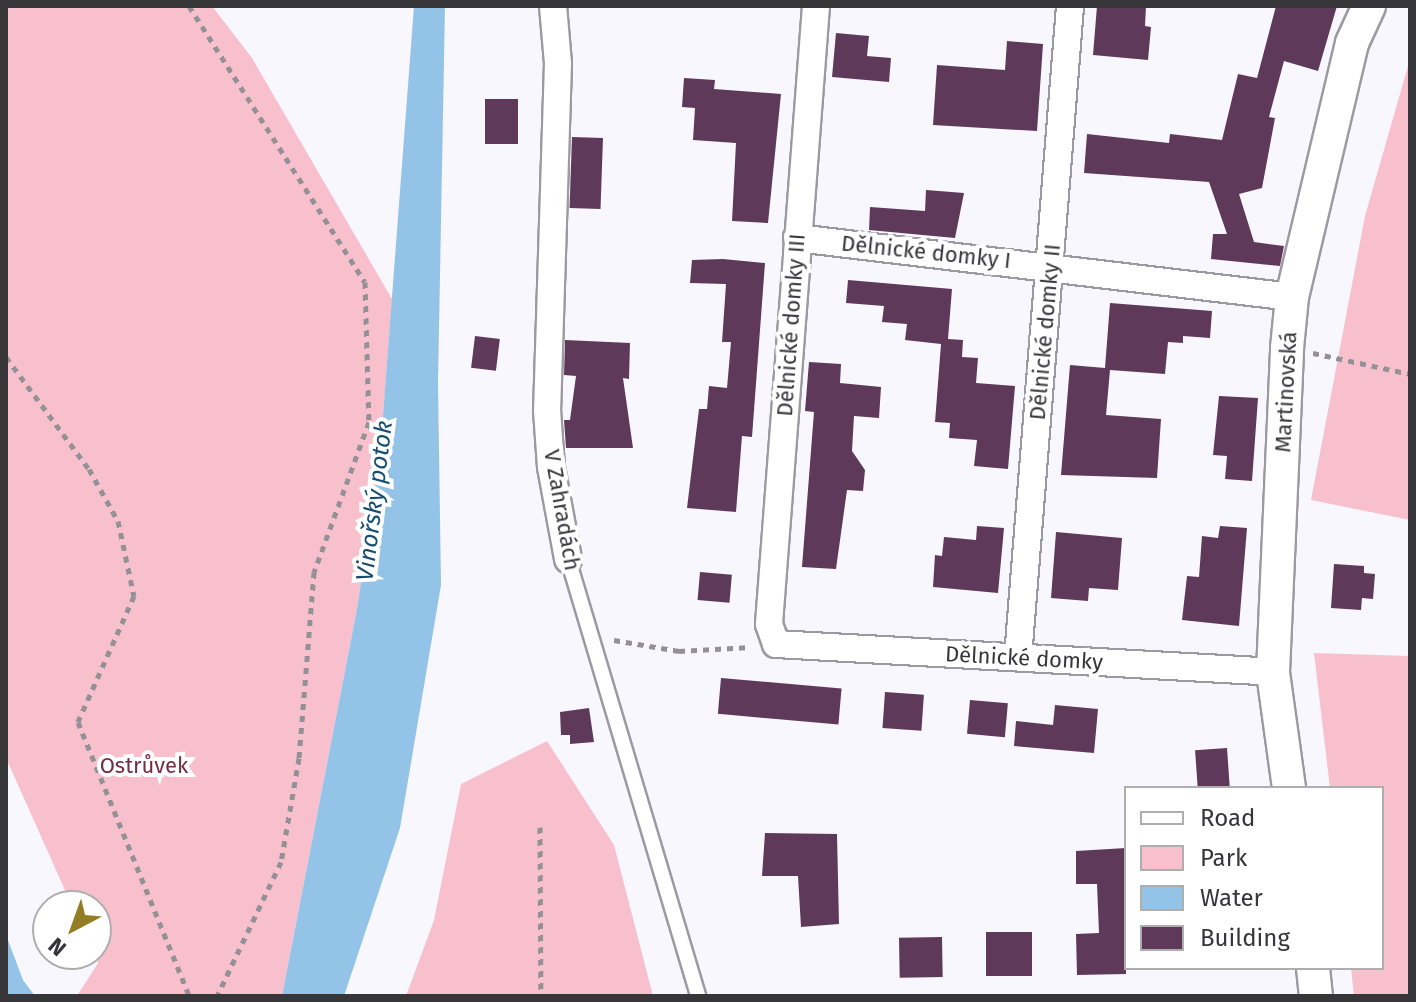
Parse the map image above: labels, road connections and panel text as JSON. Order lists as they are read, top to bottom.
{
  "streets": {
    "street": [
      "Dělnické domky I",
      "Dělnické domky III",
      "Dělnické domky II",
      "Martinovská",
      "V Zahradách",
      "Dělnické domky"
    ]
  },
  "crossings": [
    ["Dělnické domky I", "Dělnické domky III"],
    ["Dělnické domky I", "Dělnické domky II"],
    ["Dělnické domky I", "Martinovská"],
    ["Dělnické domky III", "Dělnické domky"],
    ["Dělnické domky II", "Dělnické domky"],
    ["Martinovská", "Dělnické domky"]
  ],
  "water": ["Vinořský potok"],
  "parks": ["Ostrůvek"],
  "legend": [
    "Road",
    "Park",
    "Water",
    "Building"
  ],
  "north": "bottom left"
}
